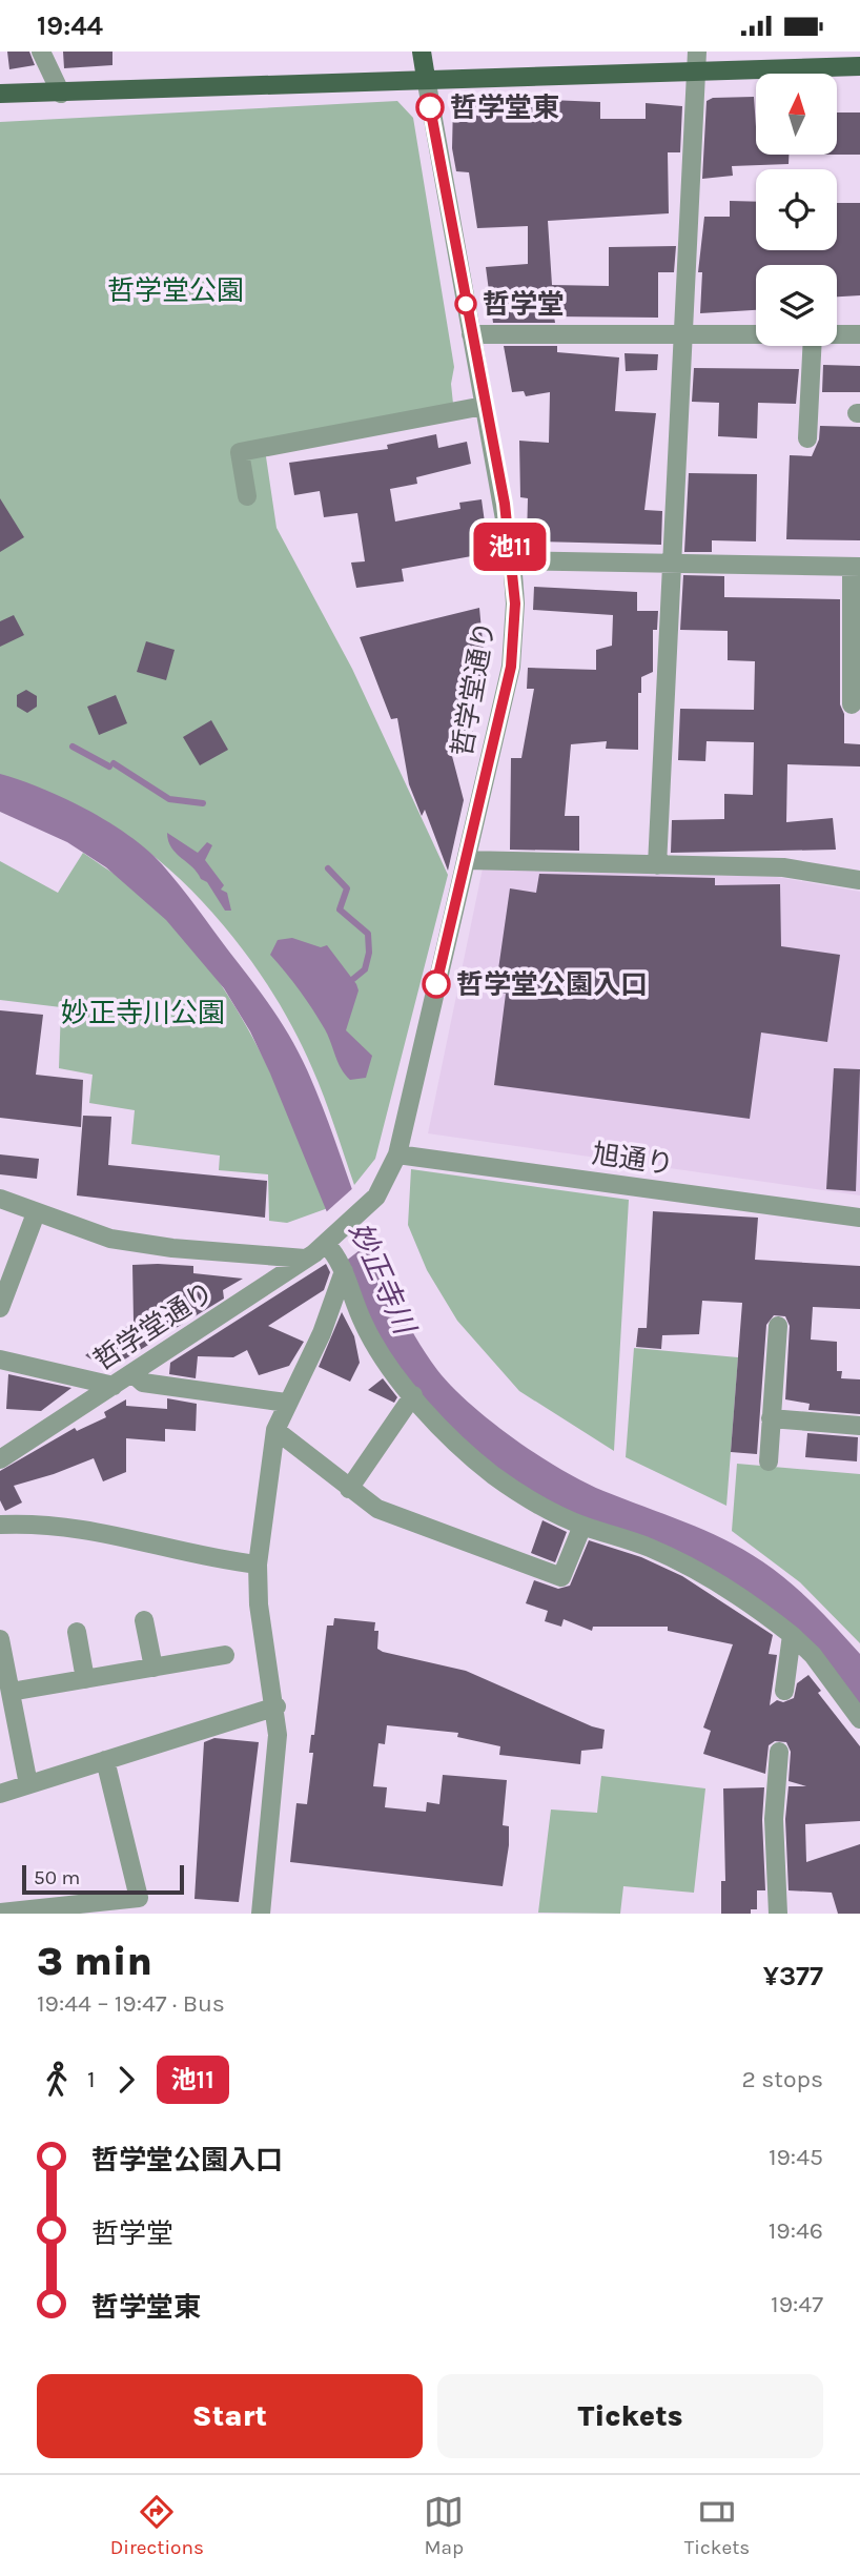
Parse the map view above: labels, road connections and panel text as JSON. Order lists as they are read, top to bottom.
{
  "streets": {
    "street": ["哲学堂通り", "旭通り"]
  },
  "crossings": [
    ["哲学堂通り", "旭通り"]
  ],
  "water": ["妙正寺川"],
  "parks": ["哲学堂公園", "妙正寺川公園"],
  "places": ["哲学堂東", "哲学堂", "哲学堂公園入口"],
  "lines": ["bus line 池11"],
  "scale_bar": "50 m",
  "north": "top",
  "page": {
    "status": "19:44",
    "on_map": "池11",
    "scale": "50 m",
    "heading": ["3 min", "19:44 – 19:47 · Bus", "¥377"],
    "legs": ["1", "池11", "2 stops"],
    "list": [
      {
        "name": "哲学堂公園入口",
        "value": "19:45"
      },
      {
        "name": "哲学堂",
        "value": "19:46"
      },
      {
        "name": "哲学堂東",
        "value": "19:47"
      }
    ],
    "buttons": ["Start", "Tickets"],
    "tabs": ["Directions", "Map", "Tickets"]
  }
}
